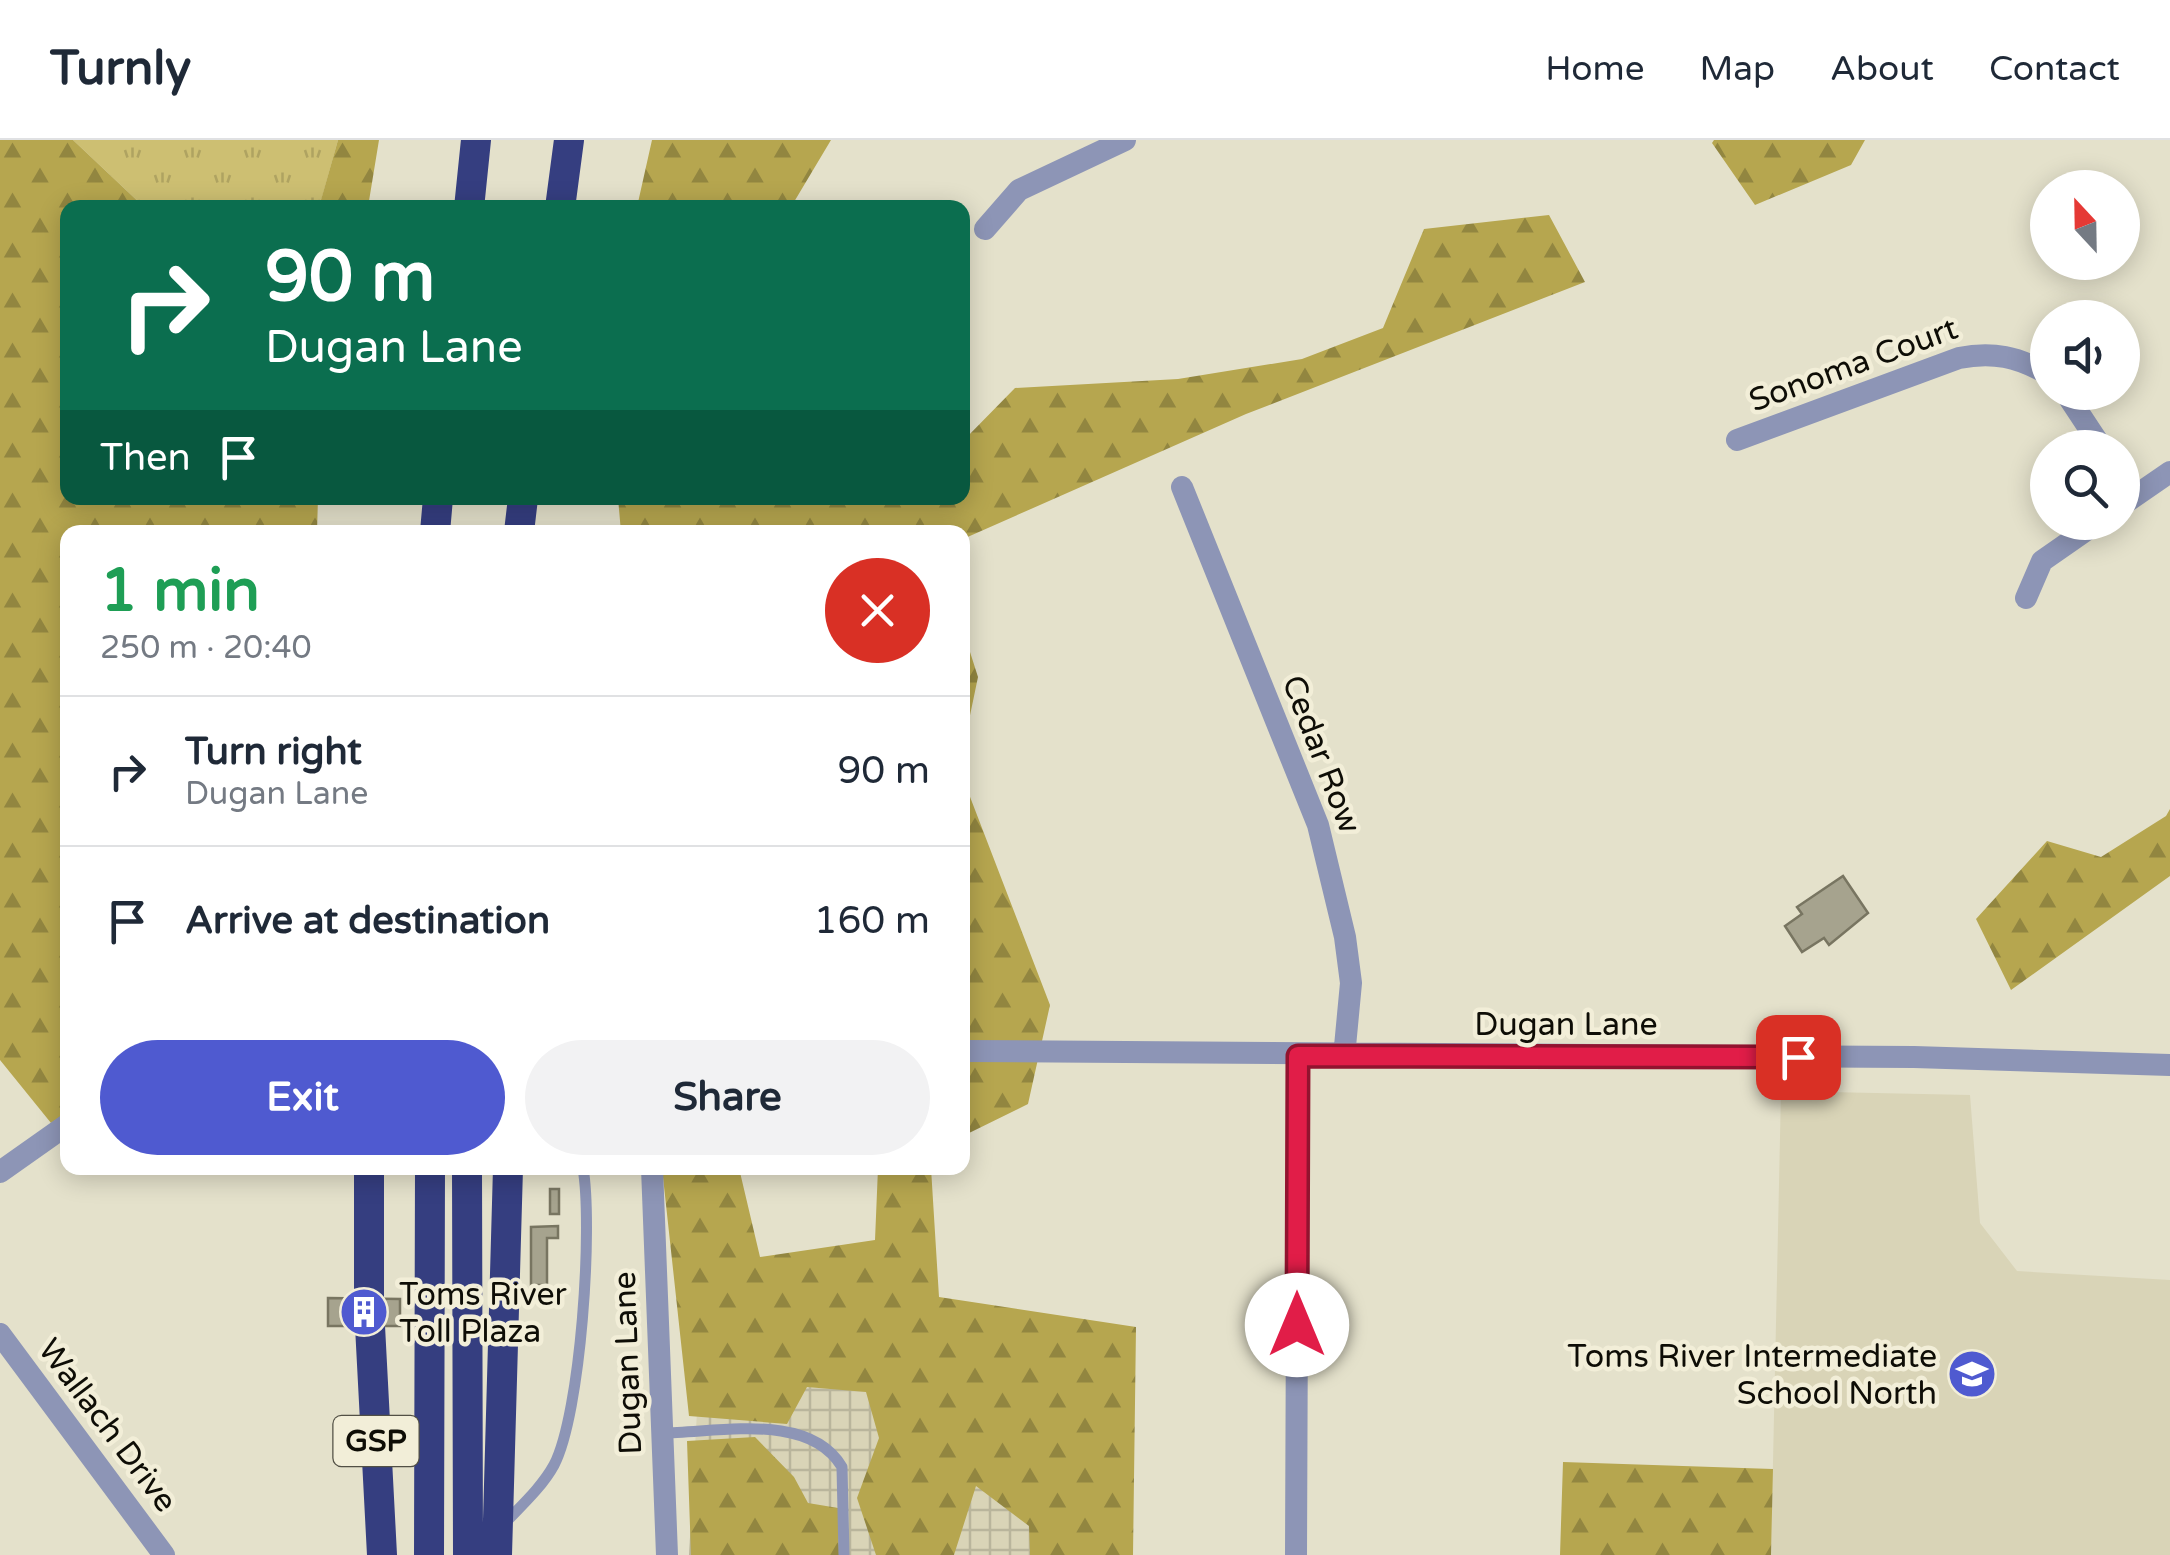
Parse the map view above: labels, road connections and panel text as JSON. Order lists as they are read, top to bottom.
{
  "streets": {
    "highway": ["GSP"],
    "street": [
      "Sonoma Court",
      "Cedar Row",
      "Dugan Lane",
      "Wallach Drive"
    ]
  },
  "crossings": [
    ["Cedar Row", "Dugan Lane"]
  ],
  "places": {
    "building": ["Toms River Toll Plaza"],
    "school or university": ["Toms River Intermediate School North"]
  },
  "north": "top",
  "page": {
    "header": "Turnly",
    "nav": [
      "Home",
      "Map",
      "About",
      "Contact"
    ],
    "turn": ["90 m", "Dugan Lane"],
    "then": "Then",
    "heading": ["1 min", "250 m · 20:40"],
    "list": [
      {
        "name": "Turn right",
        "note": "Dugan Lane",
        "value": "90 m"
      },
      {
        "name": "Arrive at destination",
        "value": "160 m"
      }
    ],
    "buttons": ["Exit", "Share"]
  }
}
